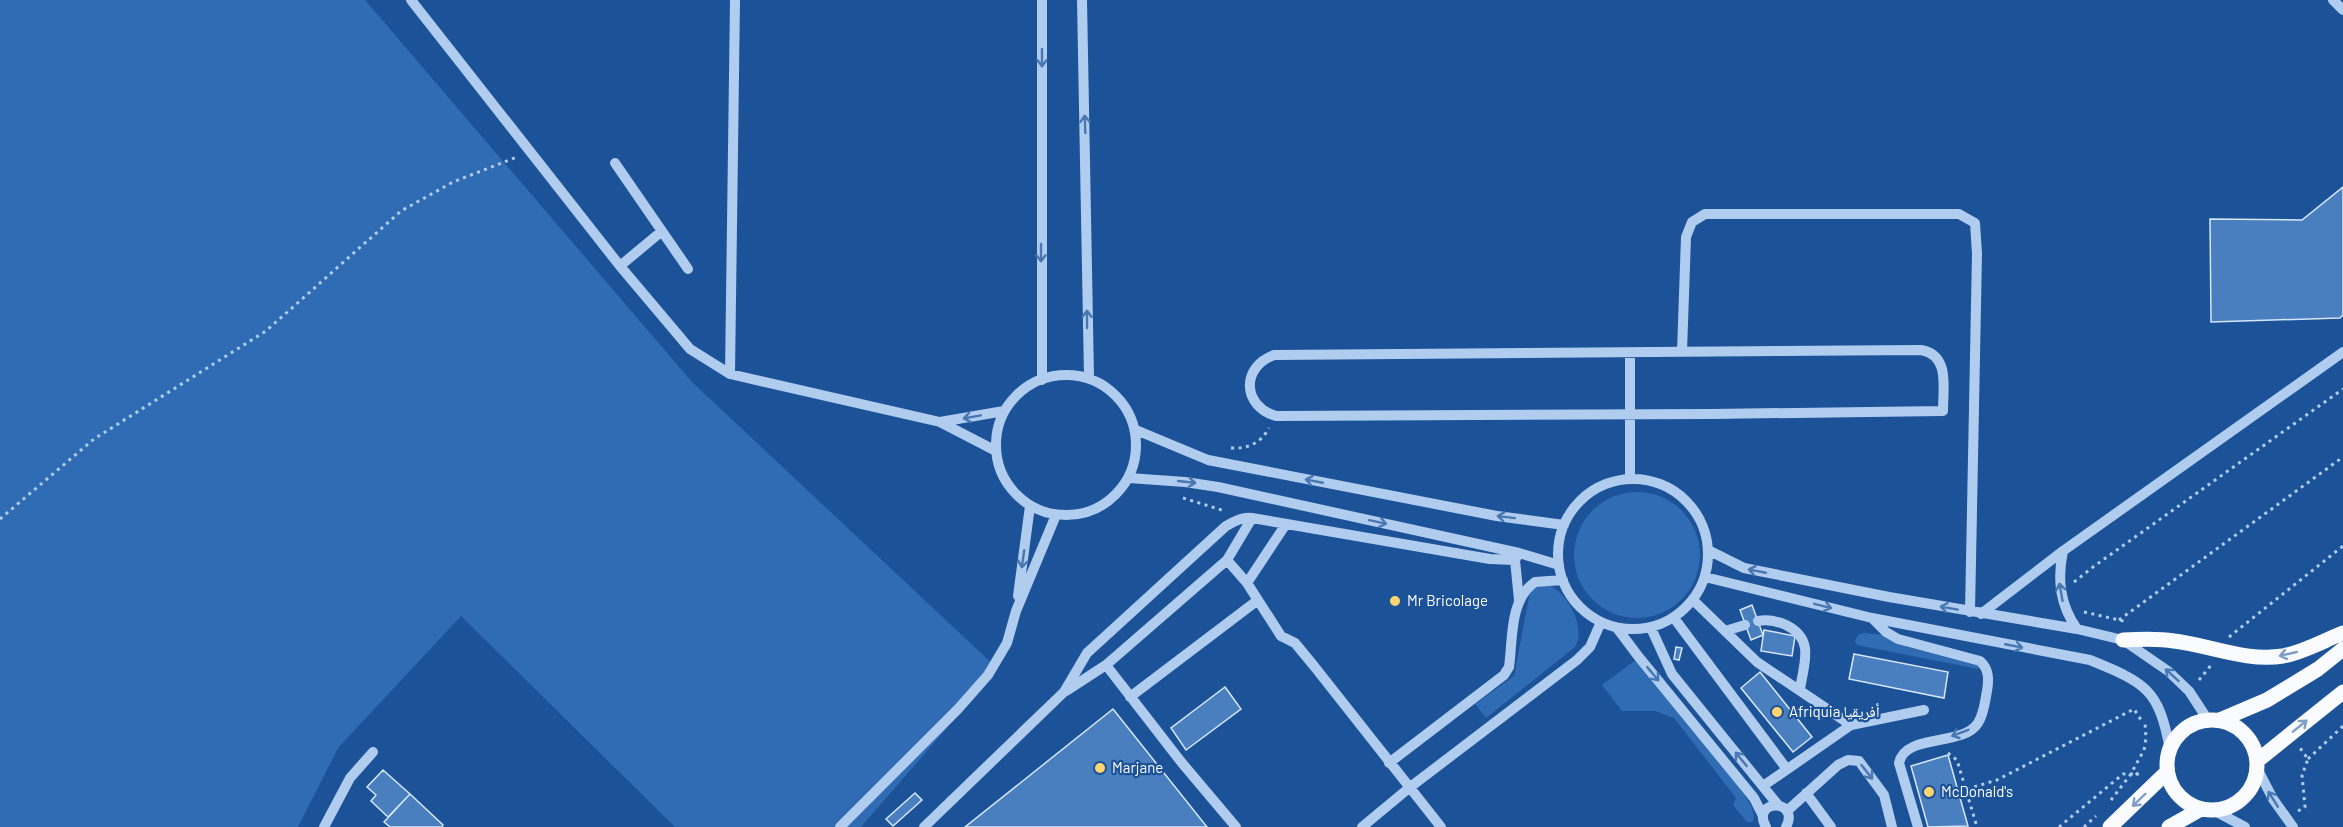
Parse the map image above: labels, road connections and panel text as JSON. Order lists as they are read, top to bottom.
{
  "places": [
    "Mr Bricolage",
    "Afriquia أفريقيا",
    "Marjane",
    "McDonald's"
  ]
}
